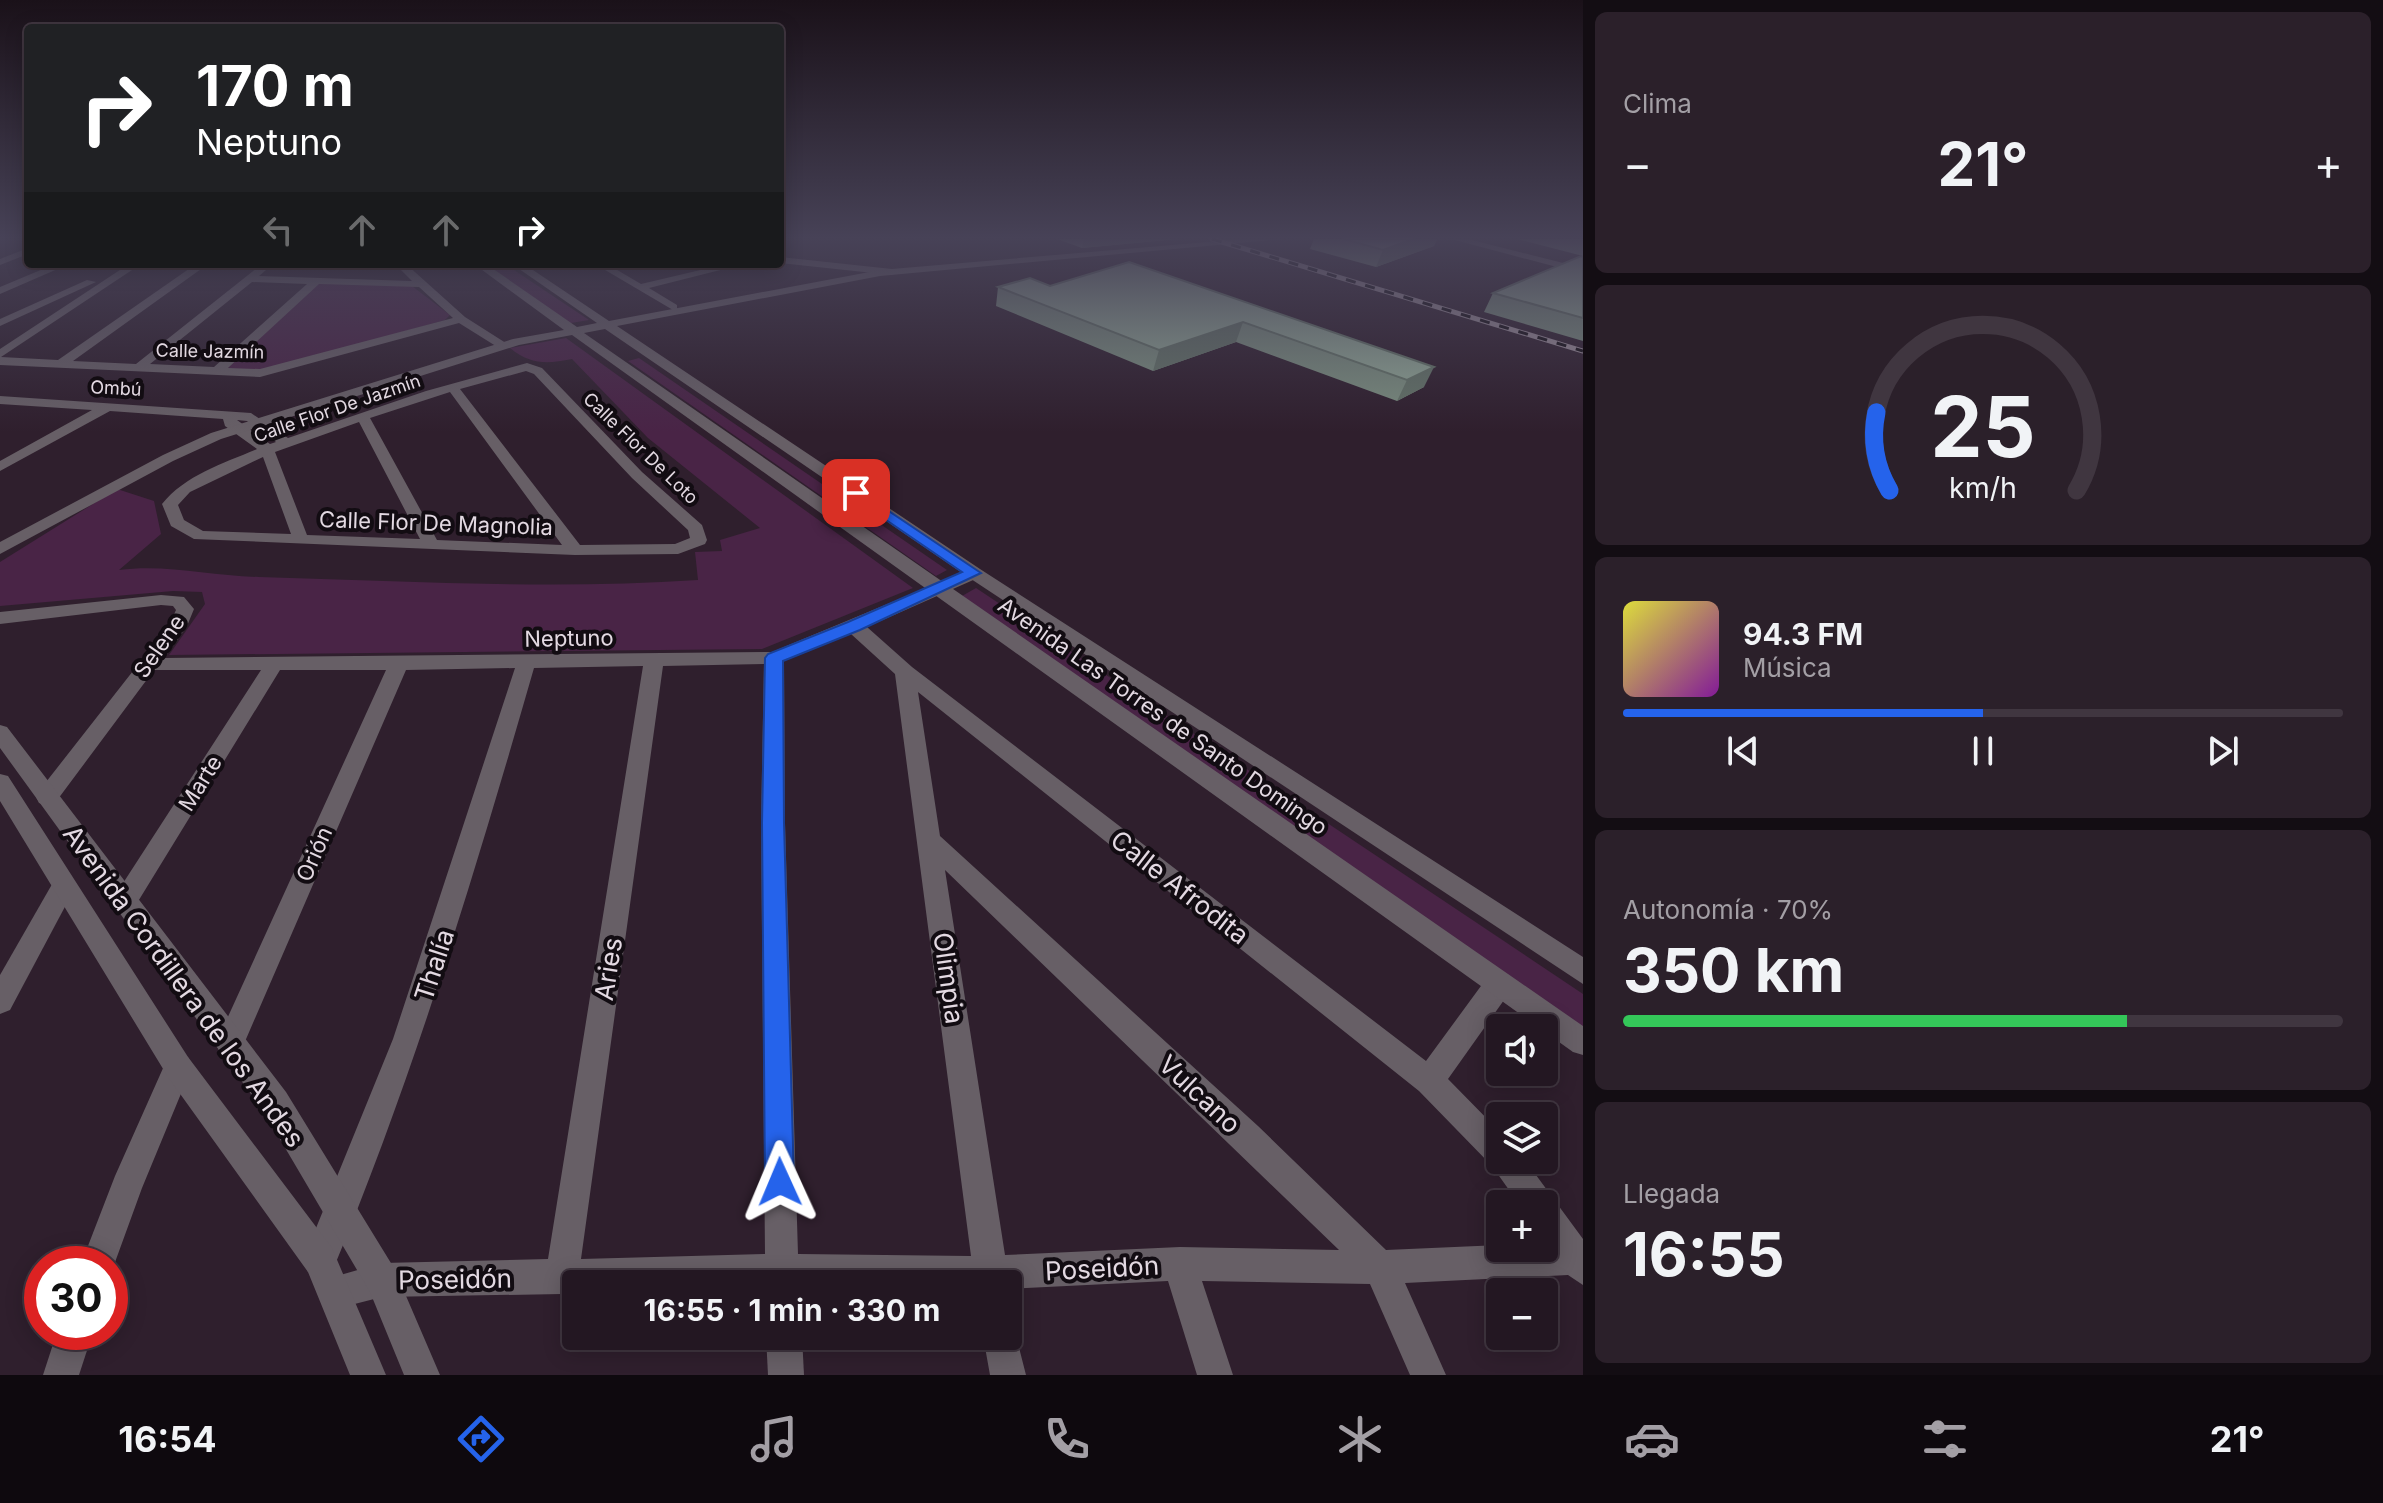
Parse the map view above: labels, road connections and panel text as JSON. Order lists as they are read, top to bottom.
{
  "streets": {
    "street": [
      "Calle Jazmín",
      "Ombú",
      "Calle Flor De Jazmín",
      "Calle Flor De Loto",
      "Calle Flor De Magnolia",
      "Neptuno",
      "Selene",
      "Avenida Las Torres de Santo Domingo",
      "Marte",
      "Orión",
      "Calle Afrodita",
      "Thalía",
      "Aries",
      "Olimpia",
      "Avenida Cordillera de los Andes",
      "Vulcano",
      "Poseidón"
    ]
  },
  "crossings": [
    ["Calle Flor De Jazmín", "Calle Flor De Loto"],
    ["Calle Flor De Jazmín", "Calle Flor De Magnolia"],
    ["Calle Flor De Loto", "Calle Flor De Magnolia"],
    ["Neptuno", "Selene"],
    ["Neptuno", "Avenida Las Torres de Santo Domingo"],
    ["Neptuno", "Marte"],
    ["Neptuno", "Orión"],
    ["Neptuno", "Calle Afrodita"],
    ["Neptuno", "Thalía"],
    ["Neptuno", "Aries"],
    ["Selene", "Avenida Cordillera de los Andes"],
    ["Marte", "Avenida Cordillera de los Andes"],
    ["Orión", "Avenida Cordillera de los Andes"],
    ["Calle Afrodita", "Olimpia"],
    ["Thalía", "Avenida Cordillera de los Andes"],
    ["Olimpia", "Vulcano"],
    ["Avenida Cordillera de los Andes", "Poseidón"],
    ["Vulcano", "Poseidón"]
  ],
  "page": {
    "tile": [
      "Clima",
      ["Autonomía · 70%", "350 km"],
      ["Llegada", "16:55"]
    ],
    "turn": ["170 m", "Neptuno"],
    "heat": ["−", "21°", "+"],
    "song": ["94.3 FM", "Música"],
    "map_buttons": ["+", "−"],
    "limit": "30",
    "trip": "16:55 · 1 min · 330 m",
    "tabs": ["16:54", "21°"],
    "gauge": ["25", "km/h"]
  }
}
